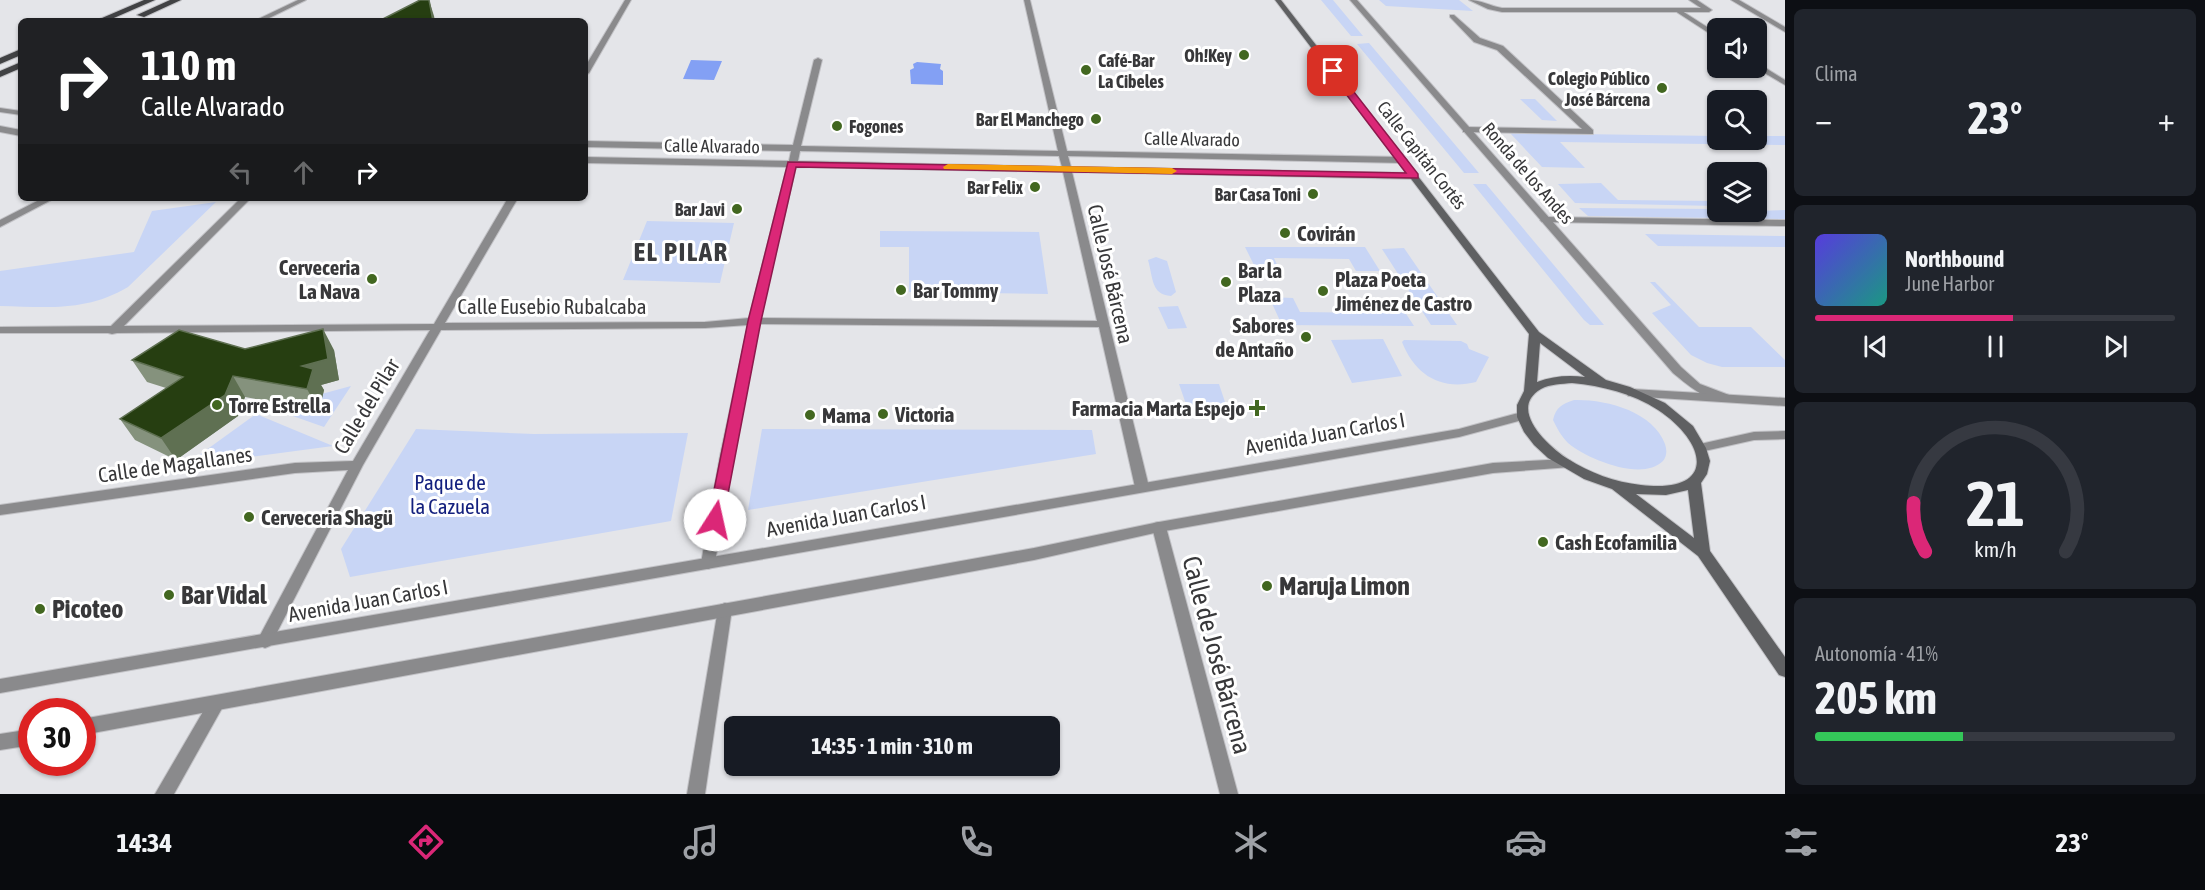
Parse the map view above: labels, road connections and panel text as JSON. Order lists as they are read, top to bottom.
{
  "streets": {
    "main road": ["Calle Capitán Cortés"],
    "street": [
      "Calle Alvarado",
      "Ronda de los Andes",
      "Calle José Bárcena",
      "Calle Eusebio Rubalcaba",
      "Calle del Pilar",
      "Avenida Juan Carlos I",
      "Calle de Magallanes",
      "Calle de José Bárcena"
    ]
  },
  "crossings": [
    ["Calle Alvarado", "Calle Capitán Cortés"],
    ["Calle Alvarado", "Calle José Bárcena"],
    ["Calle José Bárcena", "Calle Eusebio Rubalcaba"],
    ["Calle José Bárcena", "Avenida Juan Carlos I"],
    ["Calle Eusebio Rubalcaba", "Calle del Pilar"],
    ["Calle del Pilar", "Avenida Juan Carlos I"],
    ["Calle del Pilar", "Calle de Magallanes"]
  ],
  "districts": ["EL PILAR"],
  "parks": ["Paque de la Cazuela"],
  "places": {
    "other": [
      "Oh!Key",
      "Café-Bar La Cibeles",
      "Colegio Público José Bárcena",
      "Bar El Manchego",
      "Fogones",
      "Bar Felix",
      "Bar Casa Toni",
      "Bar Javi",
      "Covirán",
      "Cerveceria La Nava",
      "Bar la Plaza",
      "Bar Tommy",
      "Plaza Poeta Jiménez de Castro",
      "Sabores de Antaño",
      "Torre Estrella",
      "Victoria",
      "Mama",
      "Cerveceria Shagü",
      "Cash Ecofamilia",
      "Maruja Limon",
      "Bar Vidal",
      "Picoteo"
    ],
    "health": ["Farmacia Marta Espejo"]
  },
  "page": {
    "tile": [
      "Clima",
      ["Autonomía · 41%", "205 km"]
    ],
    "turn": ["110 m", "Calle Alvarado"],
    "heat": ["−", "23°", "+"],
    "song": ["Northbound", "June Harbor"],
    "limit": "30",
    "trip": "14:35 · 1 min · 310 m",
    "tabs": ["14:34", "23°"],
    "gauge": ["21", "km/h"]
  }
}
